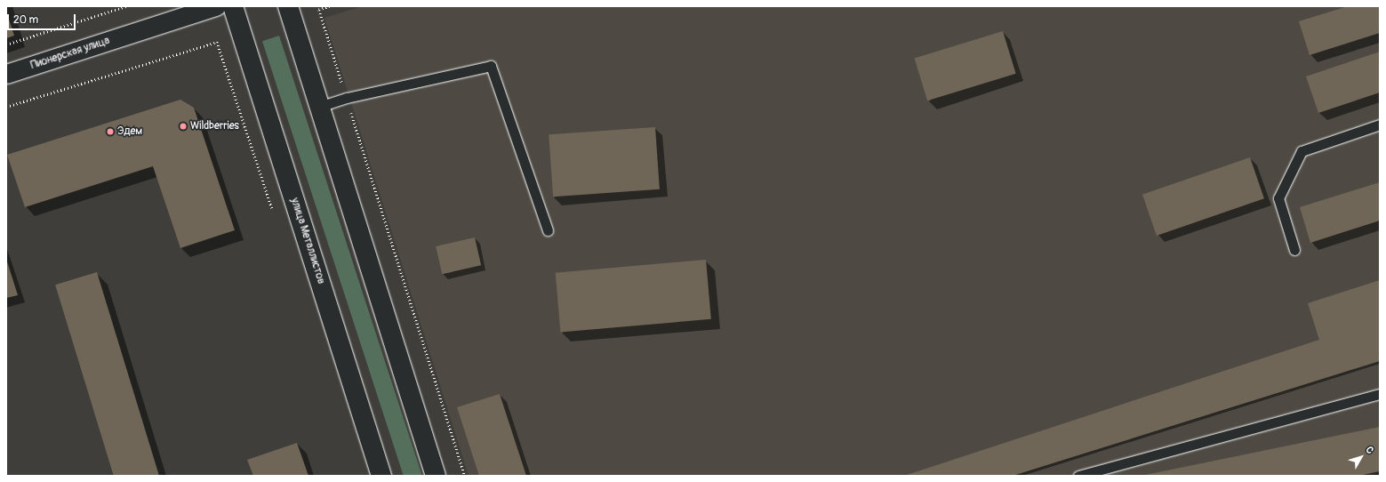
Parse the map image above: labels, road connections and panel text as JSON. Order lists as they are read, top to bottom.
{
  "streets": {
    "street": ["Пионерская улица", "улица Металлистов"]
  },
  "places": ["Wildberries", "Эдем"],
  "scale_bar": "20 m",
  "north": "top right"
}
